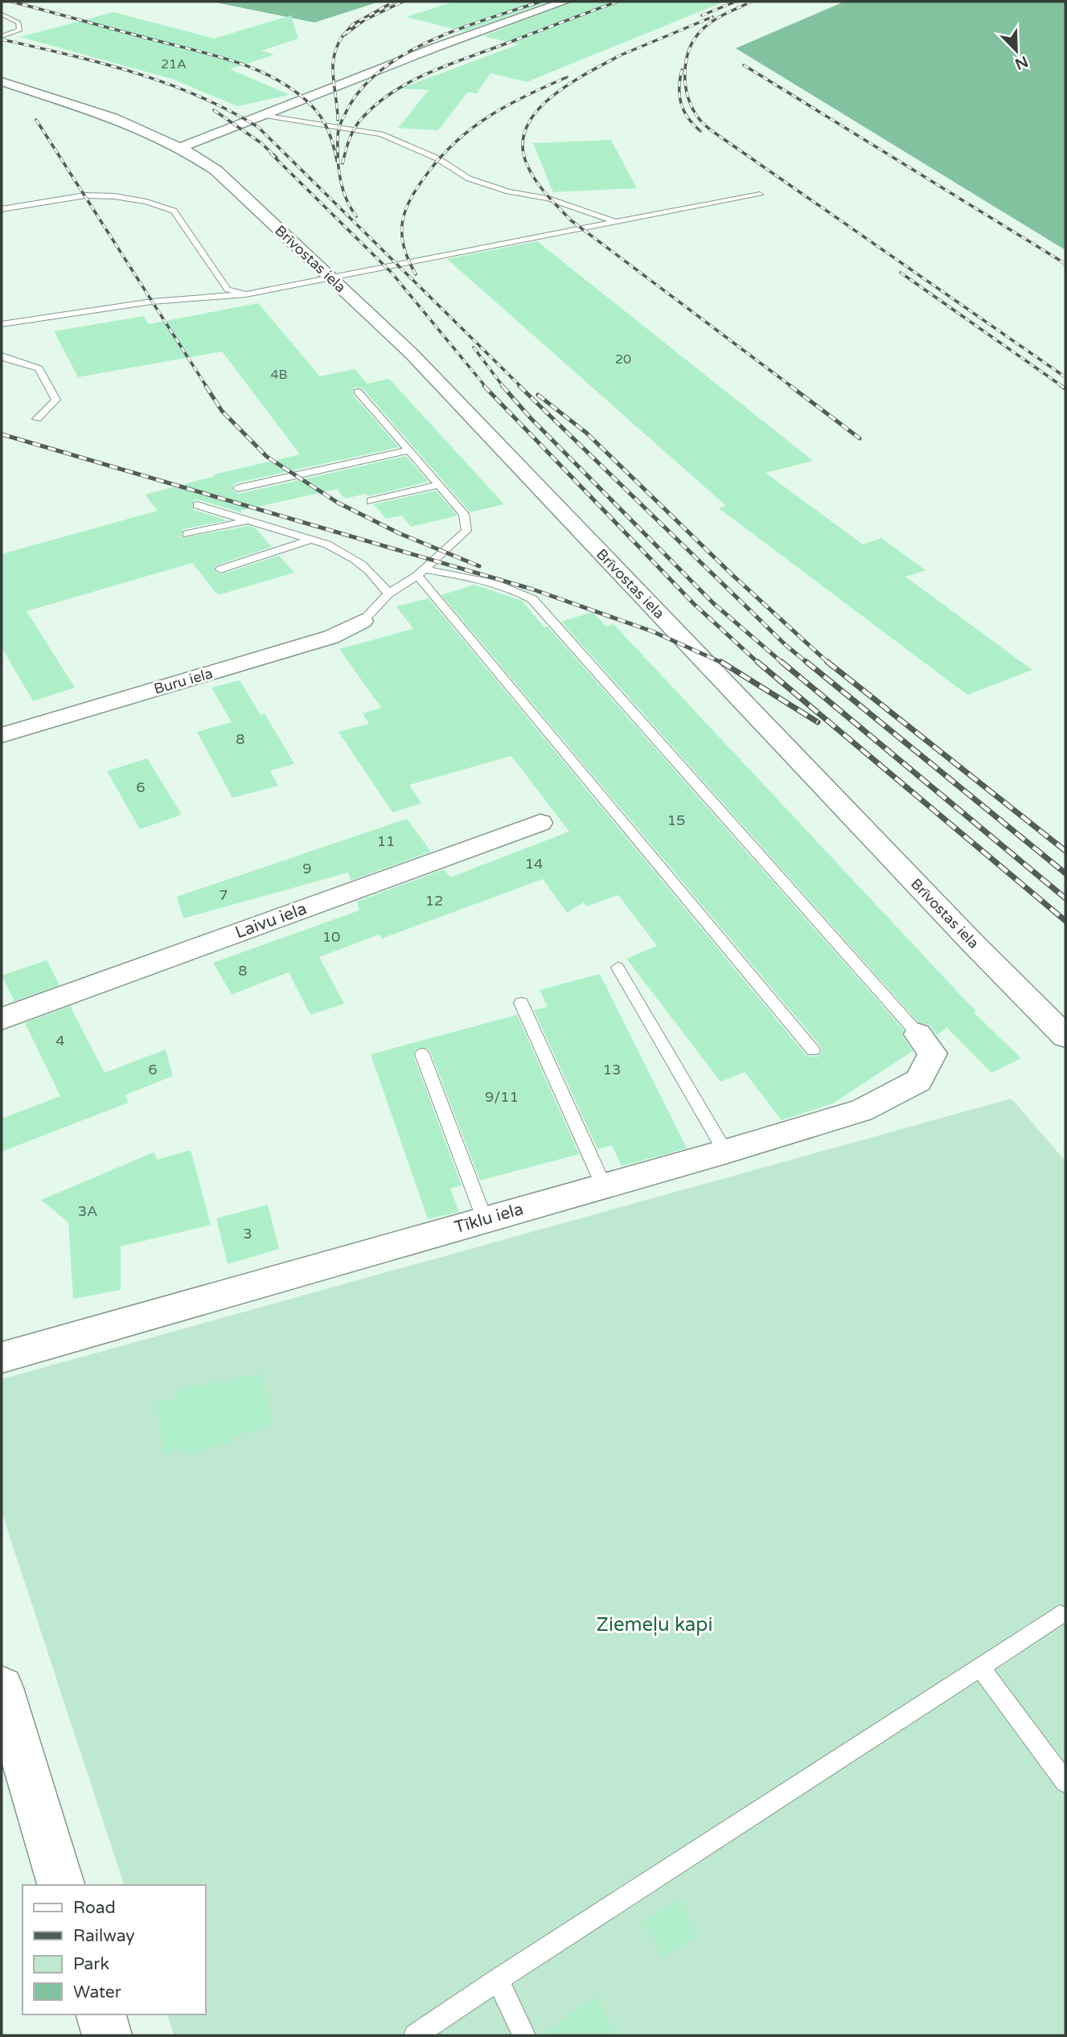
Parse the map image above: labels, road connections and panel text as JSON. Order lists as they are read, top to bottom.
{
  "streets": {
    "street": [
      "Brīvostas iela",
      "Buru iela",
      "Laivu iela",
      "Tīklu iela"
    ]
  },
  "parks": ["Ziemeļu kapi"],
  "house_numbers": [
    "21A",
    "20",
    "4B",
    "8",
    "6",
    "15",
    "11",
    "14",
    "9",
    "7",
    "12",
    "10",
    "8",
    "4",
    "6",
    "13",
    "9/11",
    "3A",
    "3"
  ],
  "legend": [
    "Road",
    "Railway",
    "Park",
    "Water"
  ],
  "north": "bottom right"
}
